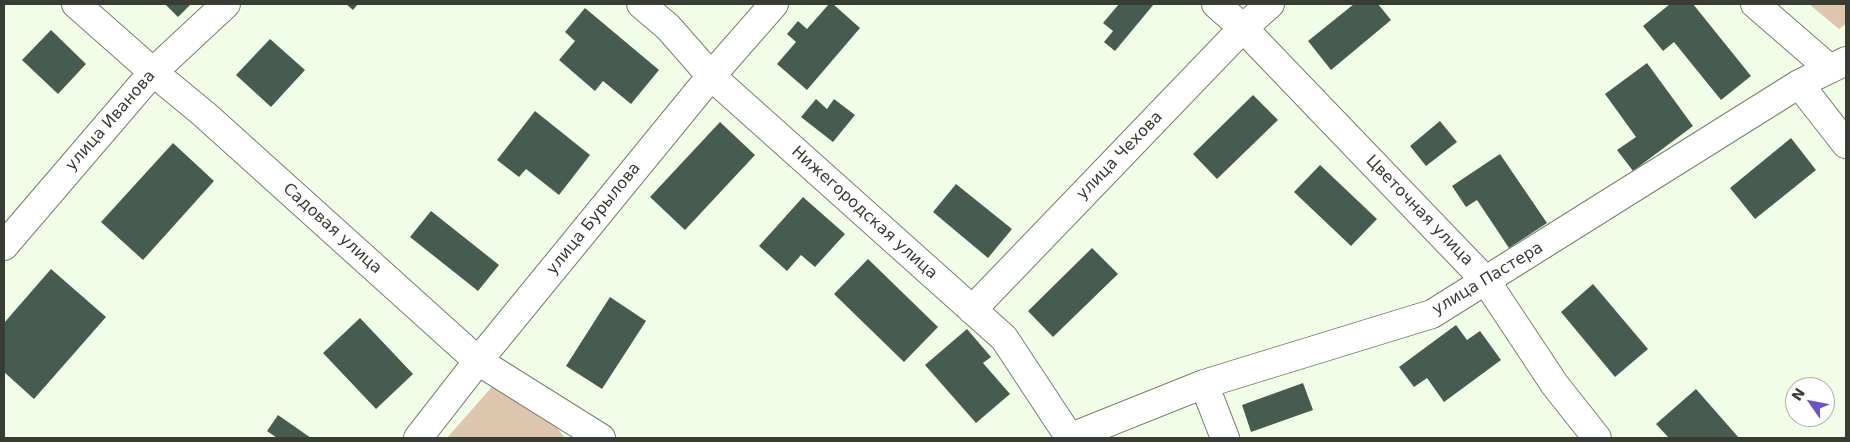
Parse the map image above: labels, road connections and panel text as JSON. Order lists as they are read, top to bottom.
{
  "streets": {
    "street": [
      "улица Иванова",
      "улица Чехова",
      "Цветочная улица",
      "Нижегородская улица",
      "улица Бурылова",
      "Садовая улица",
      "улица Пастера"
    ]
  },
  "crossings": [
    ["улица Иванова", "Садовая улица"],
    ["улица Чехова", "Цветочная улица"],
    ["улица Чехова", "Нижегородская улица"],
    ["Цветочная улица", "улица Пастера"],
    ["Нижегородская улица", "улица Бурылова"],
    ["Нижегородская улица", "улица Пастера"],
    ["улица Бурылова", "Садовая улица"]
  ],
  "north": "top left"
}
